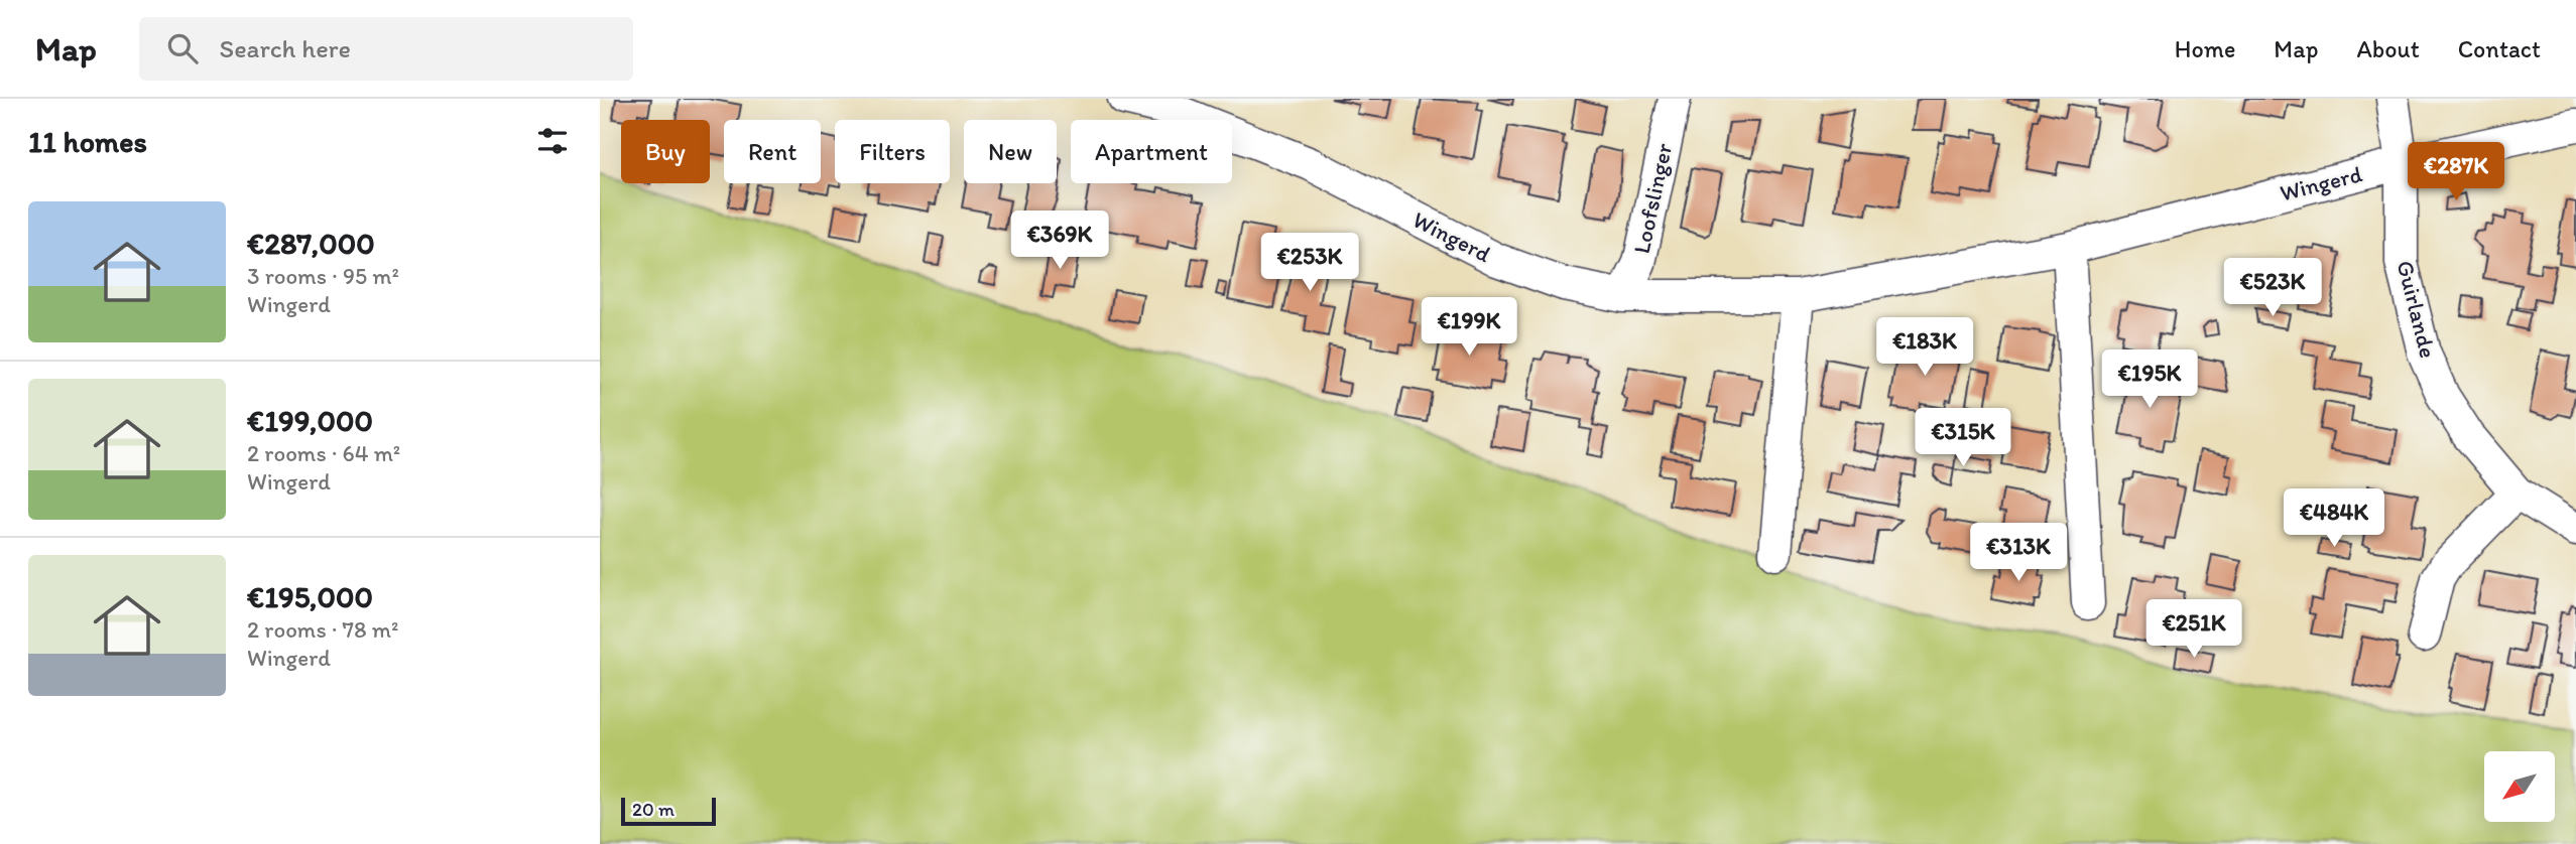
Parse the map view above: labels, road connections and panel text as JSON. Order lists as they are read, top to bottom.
{
  "streets": {
    "street": ["Wingerd", "Loofslinger", "Guirlande"]
  },
  "crossings": [
    ["Wingerd", "Loofslinger"],
    ["Wingerd", "Guirlande"]
  ],
  "scale_bar": "20 m",
  "north": "bottom left",
  "page": {
    "header": "Map",
    "search": "Search here",
    "nav": [
      "Home",
      "Map",
      "About",
      "Contact"
    ],
    "heading": "11 homes",
    "chip": [
      "Buy",
      "Rent",
      "Filters",
      "New",
      "Apartment"
    ],
    "price": [
      "€287K",
      "€369K",
      "€253K",
      "€523K",
      "€199K",
      "€183K",
      "€195K",
      "€315K",
      "€484K",
      "€313K",
      "€251K"
    ],
    "list": [
      {
        "name": "€287,000",
        "note": "3 rooms · 95 m² · Wingerd"
      },
      {
        "name": "€199,000",
        "note": "2 rooms · 64 m² · Wingerd"
      },
      {
        "name": "€195,000",
        "note": "2 rooms · 78 m² · Wingerd"
      }
    ],
    "scale": "20 m"
  }
}
